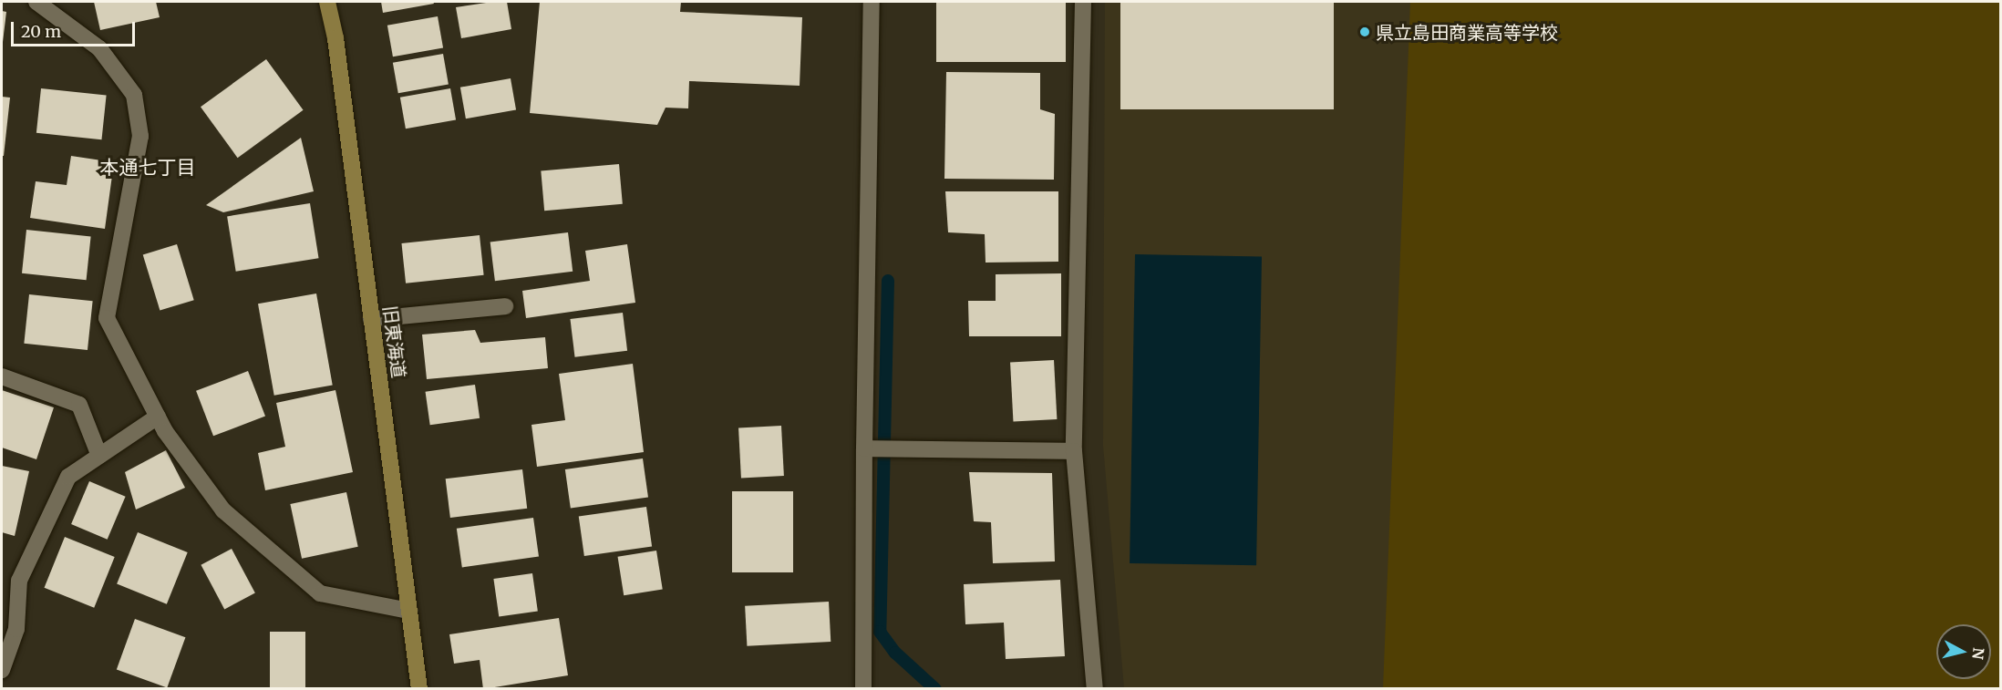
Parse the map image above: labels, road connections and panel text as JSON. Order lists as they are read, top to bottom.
{
  "streets": {
    "street": ["旧東海道"]
  },
  "districts": ["本通七丁目"],
  "places": ["県立島田商業高等学校"],
  "scale_bar": "20 m",
  "north": "right"
}
